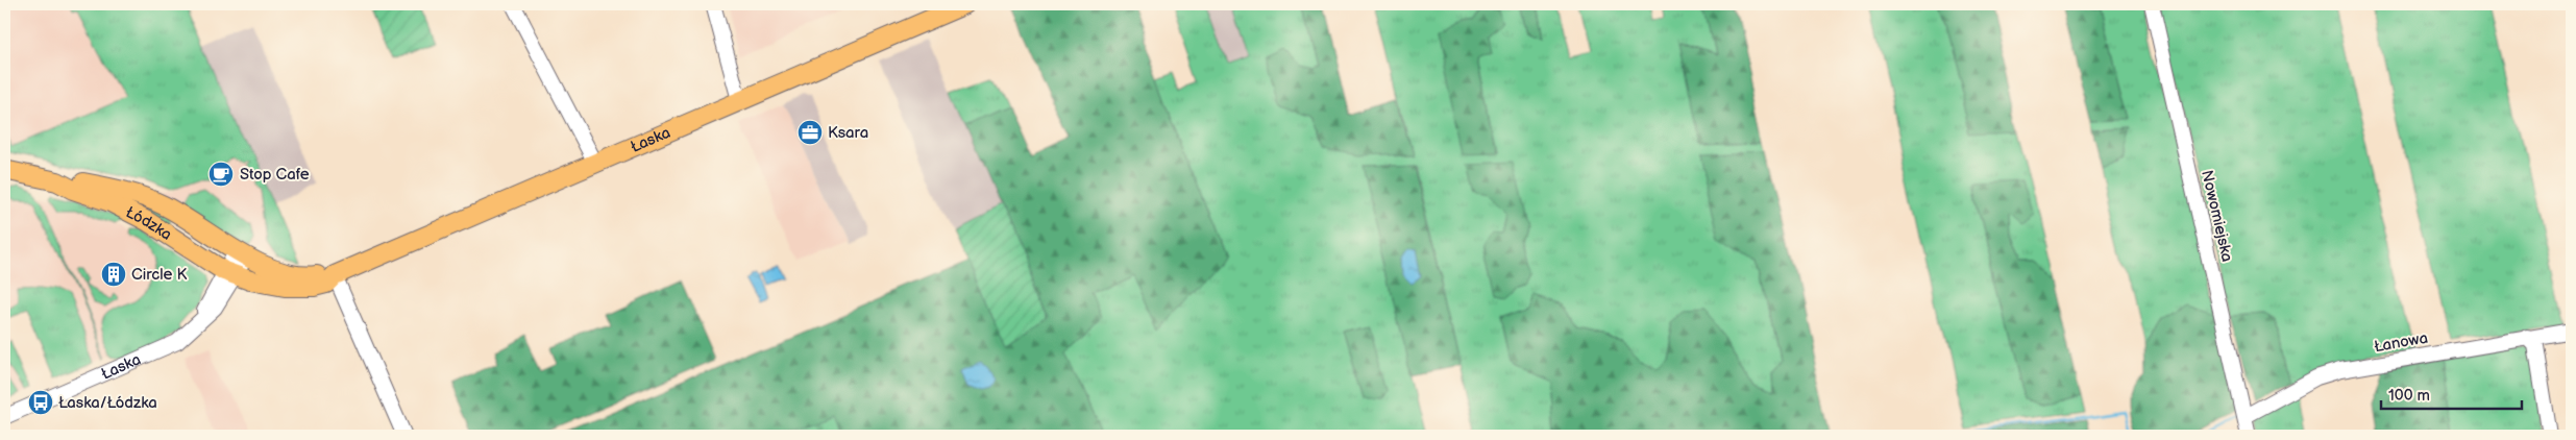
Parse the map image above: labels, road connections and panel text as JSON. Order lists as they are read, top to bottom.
{
  "streets": {
    "main road": ["Łaska", "Łódzka"],
    "street": ["Nowomiejska", "Łanowa"]
  },
  "crossings": [
    ["Łaska", "Łódzka"],
    ["Nowomiejska", "Łanowa"]
  ],
  "places": {
    "office": ["Ksara"],
    "cafe": ["Stop Cafe"],
    "building": ["Circle K"],
    "bus stop": ["Łaska/Łódzka"]
  },
  "scale_bar": "100 m"
}
